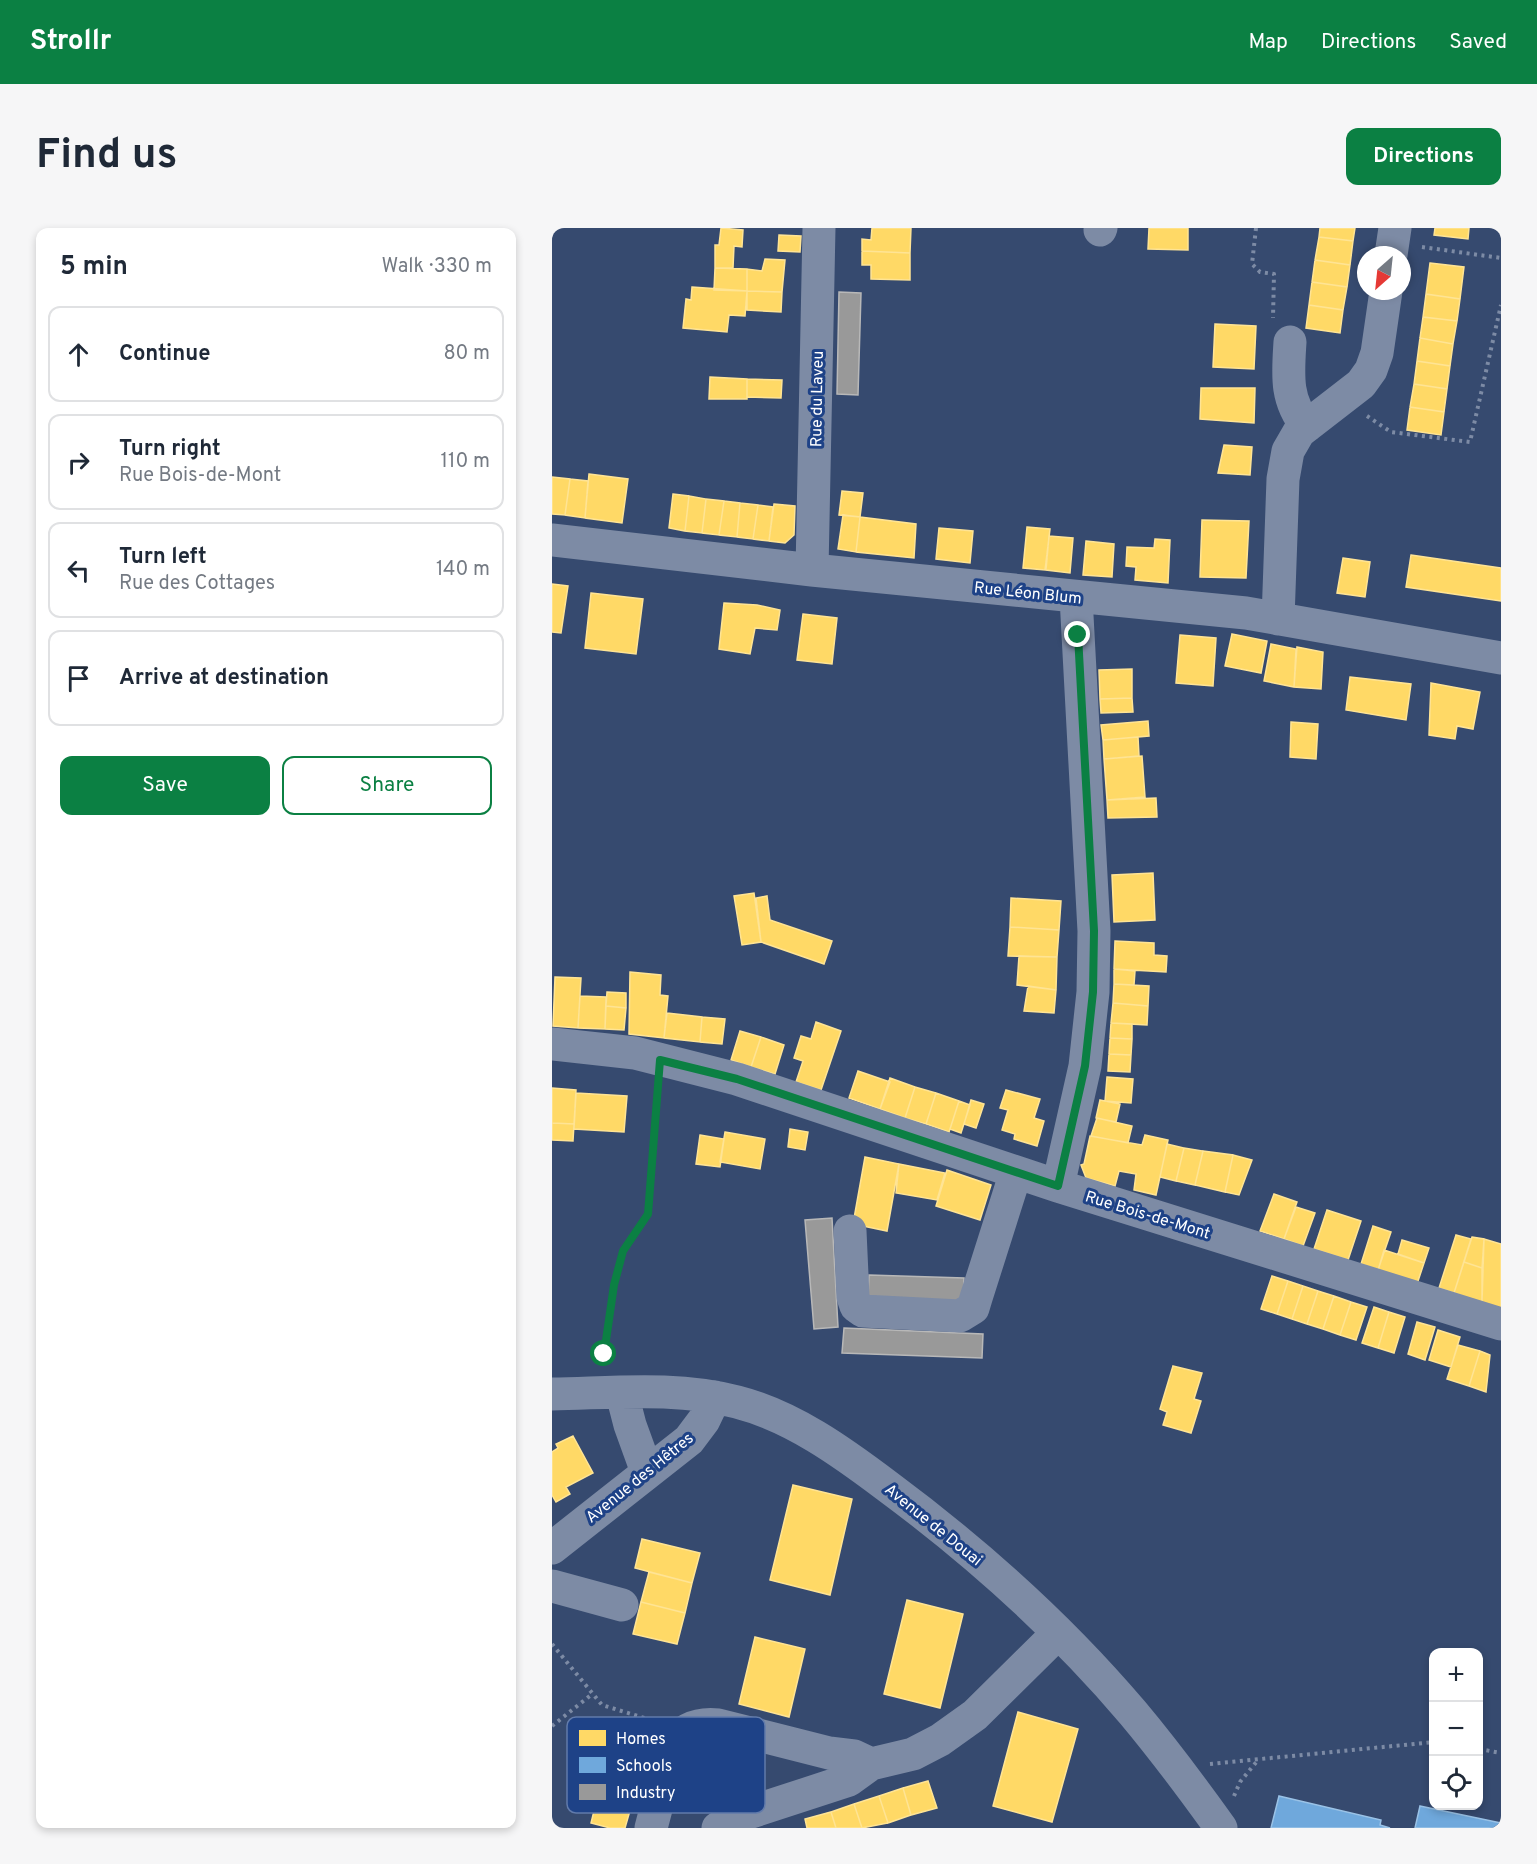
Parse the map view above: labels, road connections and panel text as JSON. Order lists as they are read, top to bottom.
{
  "streets": {
    "street": [
      "Rue du Laveu",
      "Rue Léon Blum",
      "Rue Bois-de-Mont",
      "Avenue des Hêtres",
      "Avenue de Douai"
    ]
  },
  "crossings": [
    ["Rue du Laveu", "Rue Léon Blum"],
    ["Avenue des Hêtres", "Avenue de Douai"]
  ],
  "legend": ["Homes", "Schools", "Industry"],
  "north": "bottom left",
  "page": {
    "header": "Strollr",
    "nav": ["Map", "Directions", "Saved"],
    "buttons": [
      "Directions",
      ["Save", "Share"]
    ],
    "title": "Find us",
    "heading": ["5 min", "Walk · 330 m"],
    "list": [
      ["Continue", "80 m"],
      ["Turn right", "Rue Bois-de-Mont", "110 m"],
      ["Turn left", "Rue des Cottages", "140 m"],
      "Arrive at destination"
    ],
    "map_buttons": ["+", "−"]
  }
}
